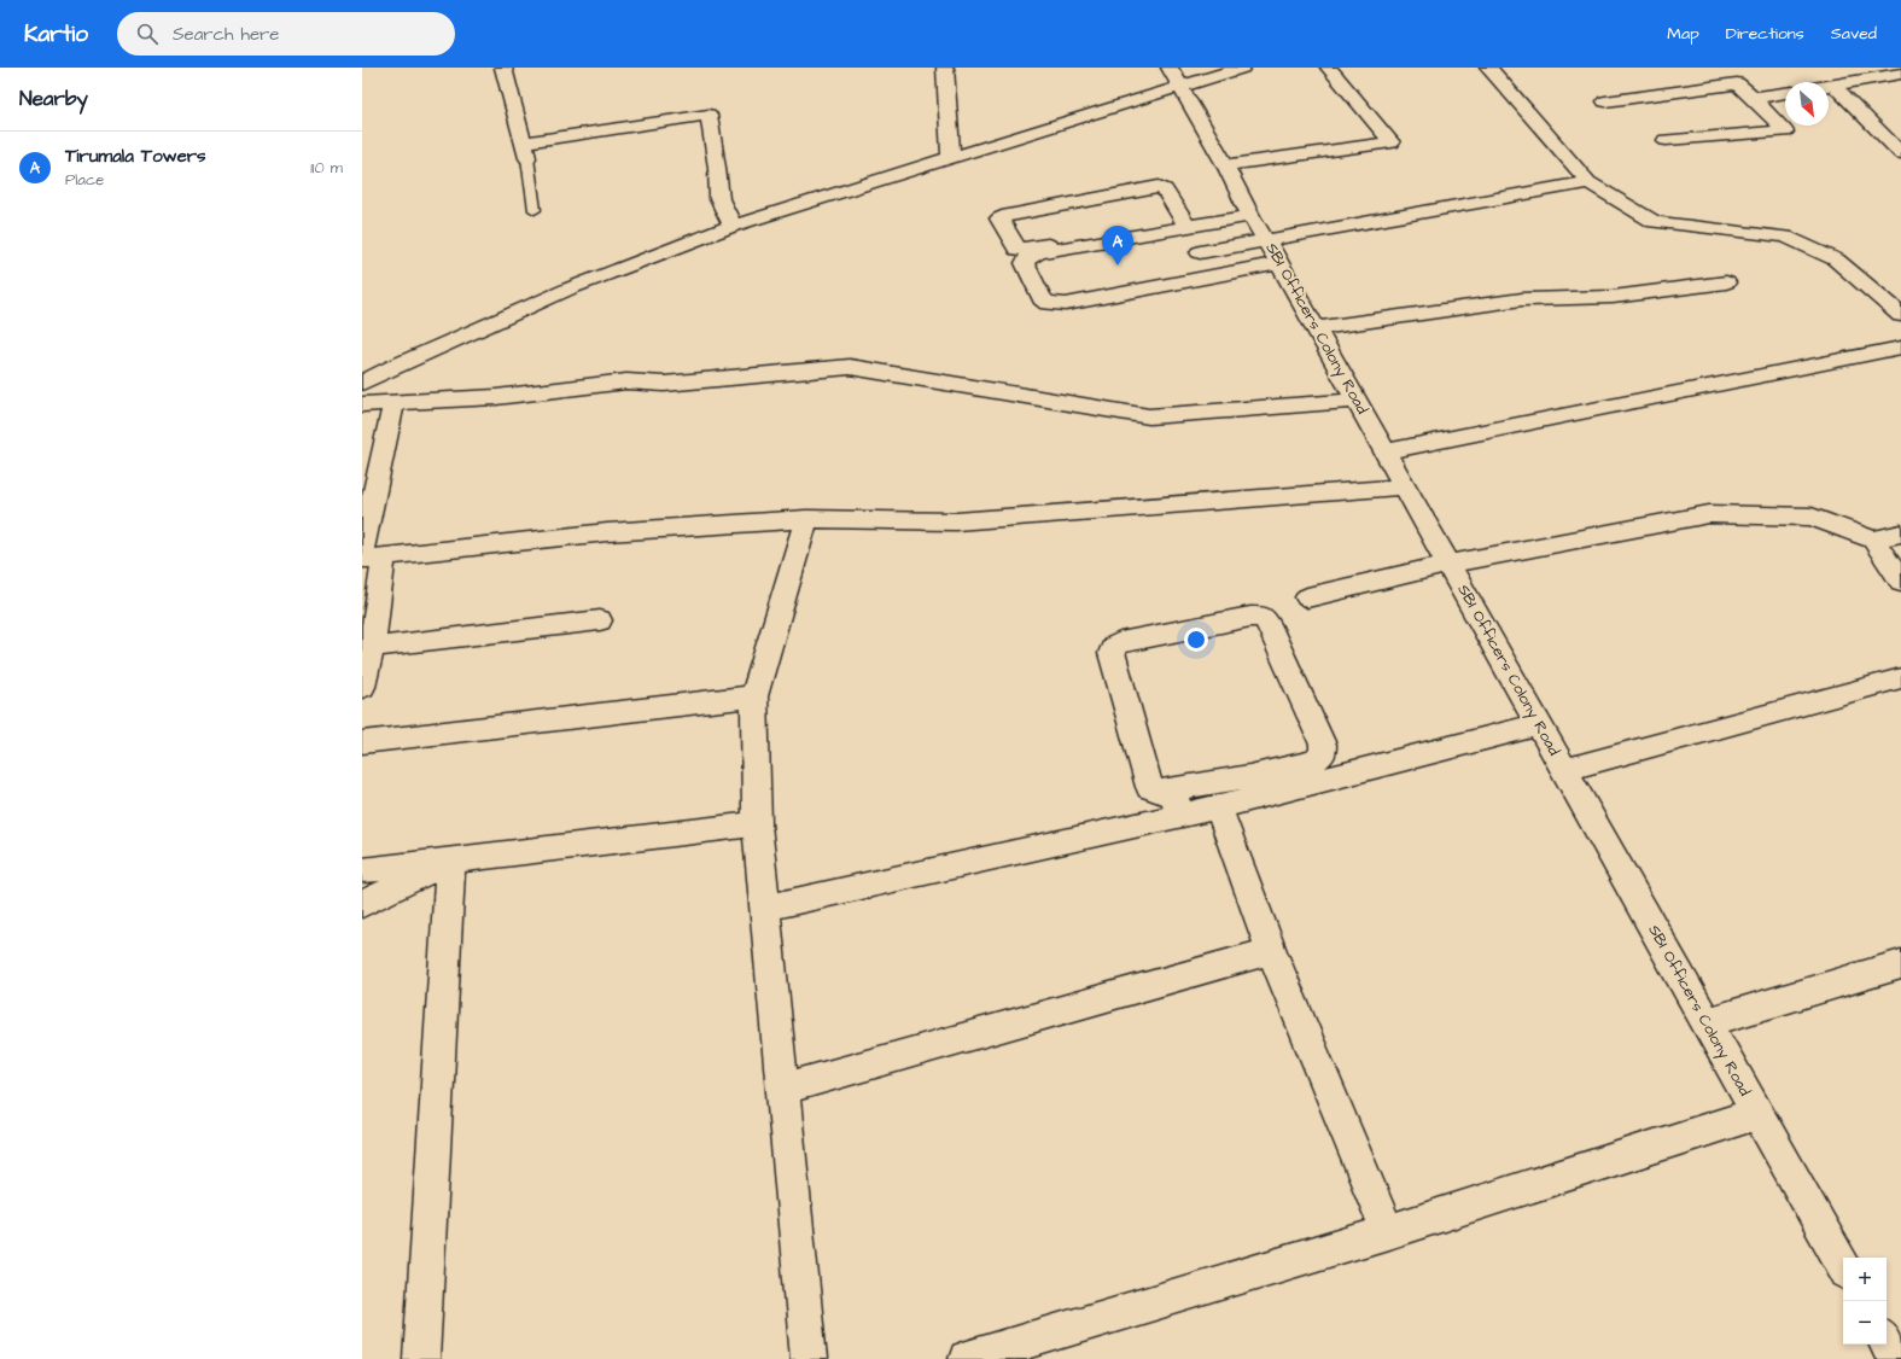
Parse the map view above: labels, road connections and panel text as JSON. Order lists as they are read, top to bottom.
{
  "streets": {
    "street": ["SBI Officers Colony Road"]
  },
  "north": "bottom right",
  "page": {
    "header": "Kartio",
    "search": "Search here",
    "nav": ["Map", "Directions", "Saved"],
    "heading": "Nearby",
    "list": [
      {
        "mark": "A",
        "name": "Tirumala Towers",
        "note": "Place",
        "value": "110 m"
      }
    ],
    "pins": "A",
    "map_buttons": ["+", "−"]
  }
}
